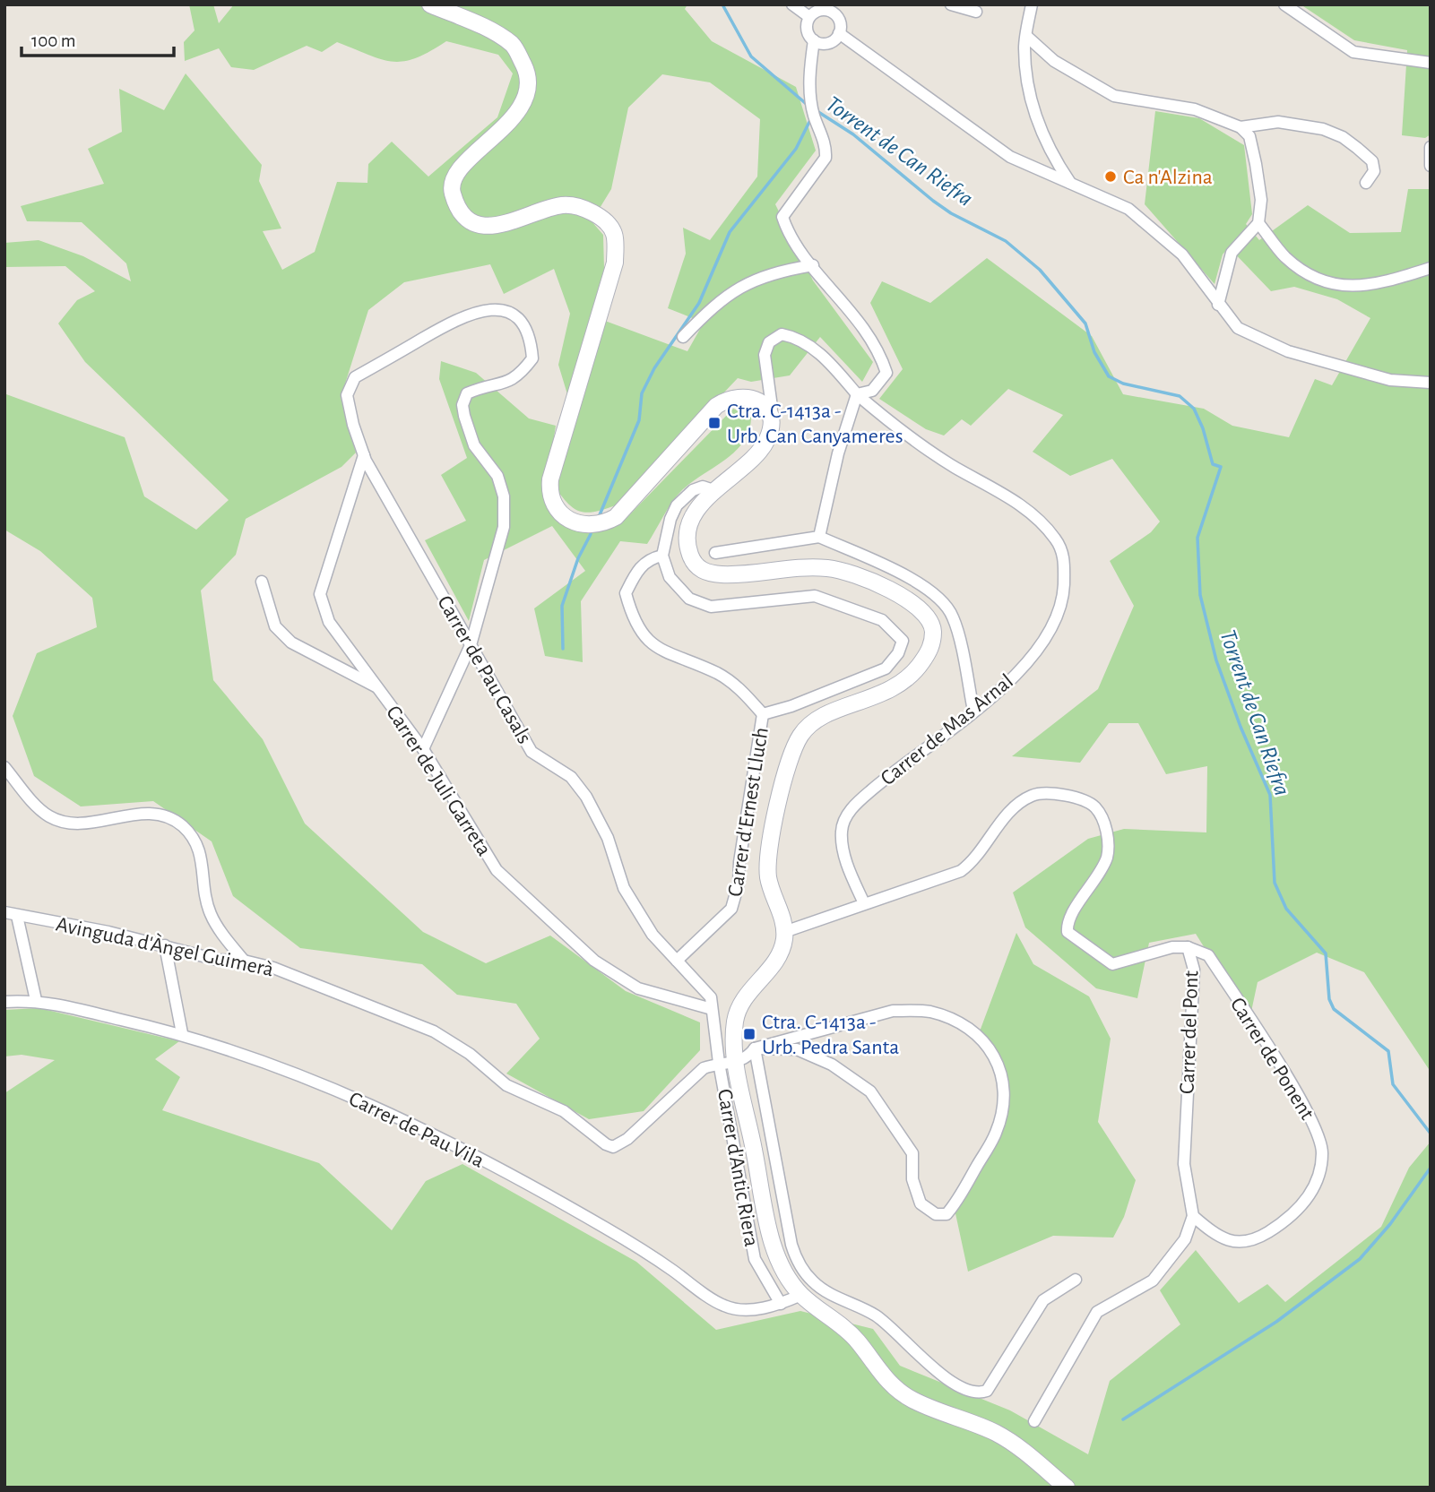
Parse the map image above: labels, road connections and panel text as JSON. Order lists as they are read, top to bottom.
{
  "streets": {
    "street": [
      "Carrer de Pau Casals",
      "Carrer de Mas Arnal",
      "Carrer de Juli Garreta",
      "Carrer d'Ernest Lluch",
      "Avinguda d'Àngel Guimerà",
      "Carrer del Pont",
      "Carrer de Ponent",
      "Carrer de Pau Vila",
      "Carrer d'Antic Riera"
    ]
  },
  "crossings": [
    ["Carrer de Pau Casals", "Carrer de Juli Garreta"],
    ["Carrer de Pau Casals", "Carrer d'Ernest Lluch"],
    ["Carrer de Pau Casals", "Avinguda d'Àngel Guimerà"],
    ["Carrer de Pau Casals", "Carrer d'Antic Riera"],
    ["Carrer de Mas Arnal", "Carrer del Pont"],
    ["Avinguda d'Àngel Guimerà", "Carrer d'Antic Riera"],
    ["Carrer del Pont", "Carrer de Ponent"],
    ["Carrer de Pau Vila", "Carrer d'Antic Riera"]
  ],
  "water": ["Torrent de Can Riefra"],
  "places": {
    "other": ["Ca n'Alzina"],
    "transit": ["Ctra. C-1413a - Urb. Can Canyameres", "Ctra. C-1413a - Urb. Pedra Santa"]
  },
  "scale_bar": "100 m"
}
